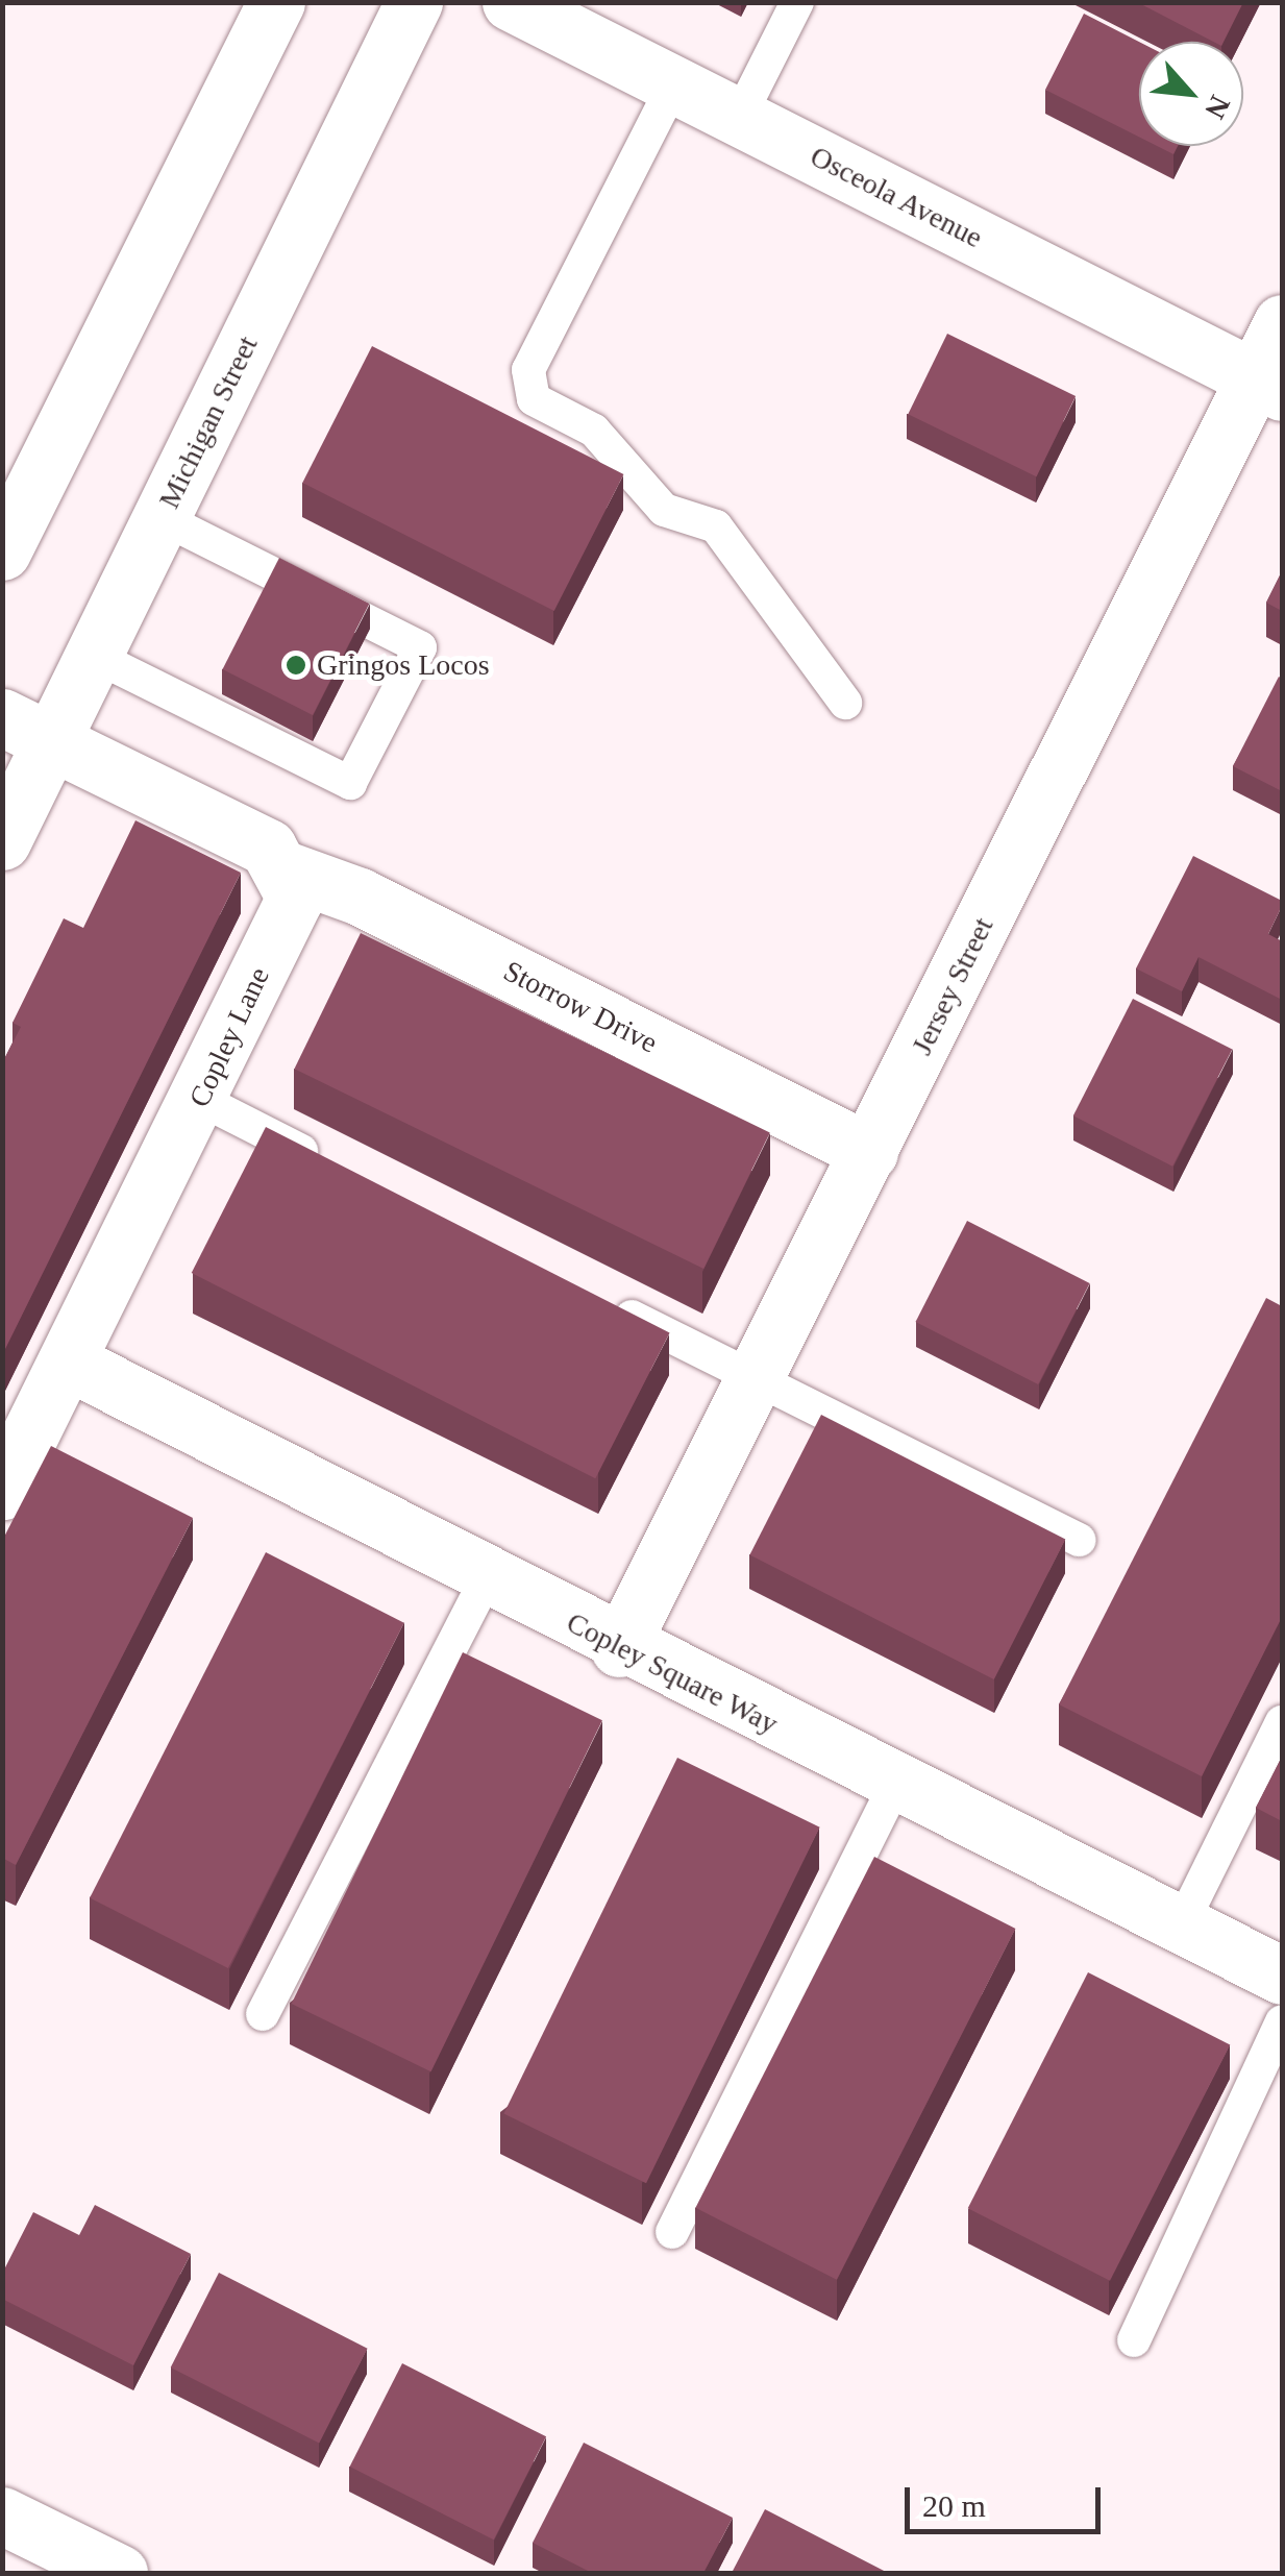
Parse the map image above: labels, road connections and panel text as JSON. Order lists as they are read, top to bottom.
{
  "streets": {
    "street": [
      "Osceola Avenue",
      "Michigan Street",
      "Jersey Street",
      "Storrow Drive",
      "Copley Lane",
      "Copley Square Way"
    ]
  },
  "crossings": [
    ["Osceola Avenue", "Jersey Street"],
    ["Jersey Street", "Storrow Drive"],
    ["Jersey Street", "Copley Square Way"],
    ["Storrow Drive", "Copley Lane"],
    ["Copley Lane", "Copley Square Way"]
  ],
  "places": ["Gringos Locos"],
  "scale_bar": "20 m",
  "north": "bottom right"
}
